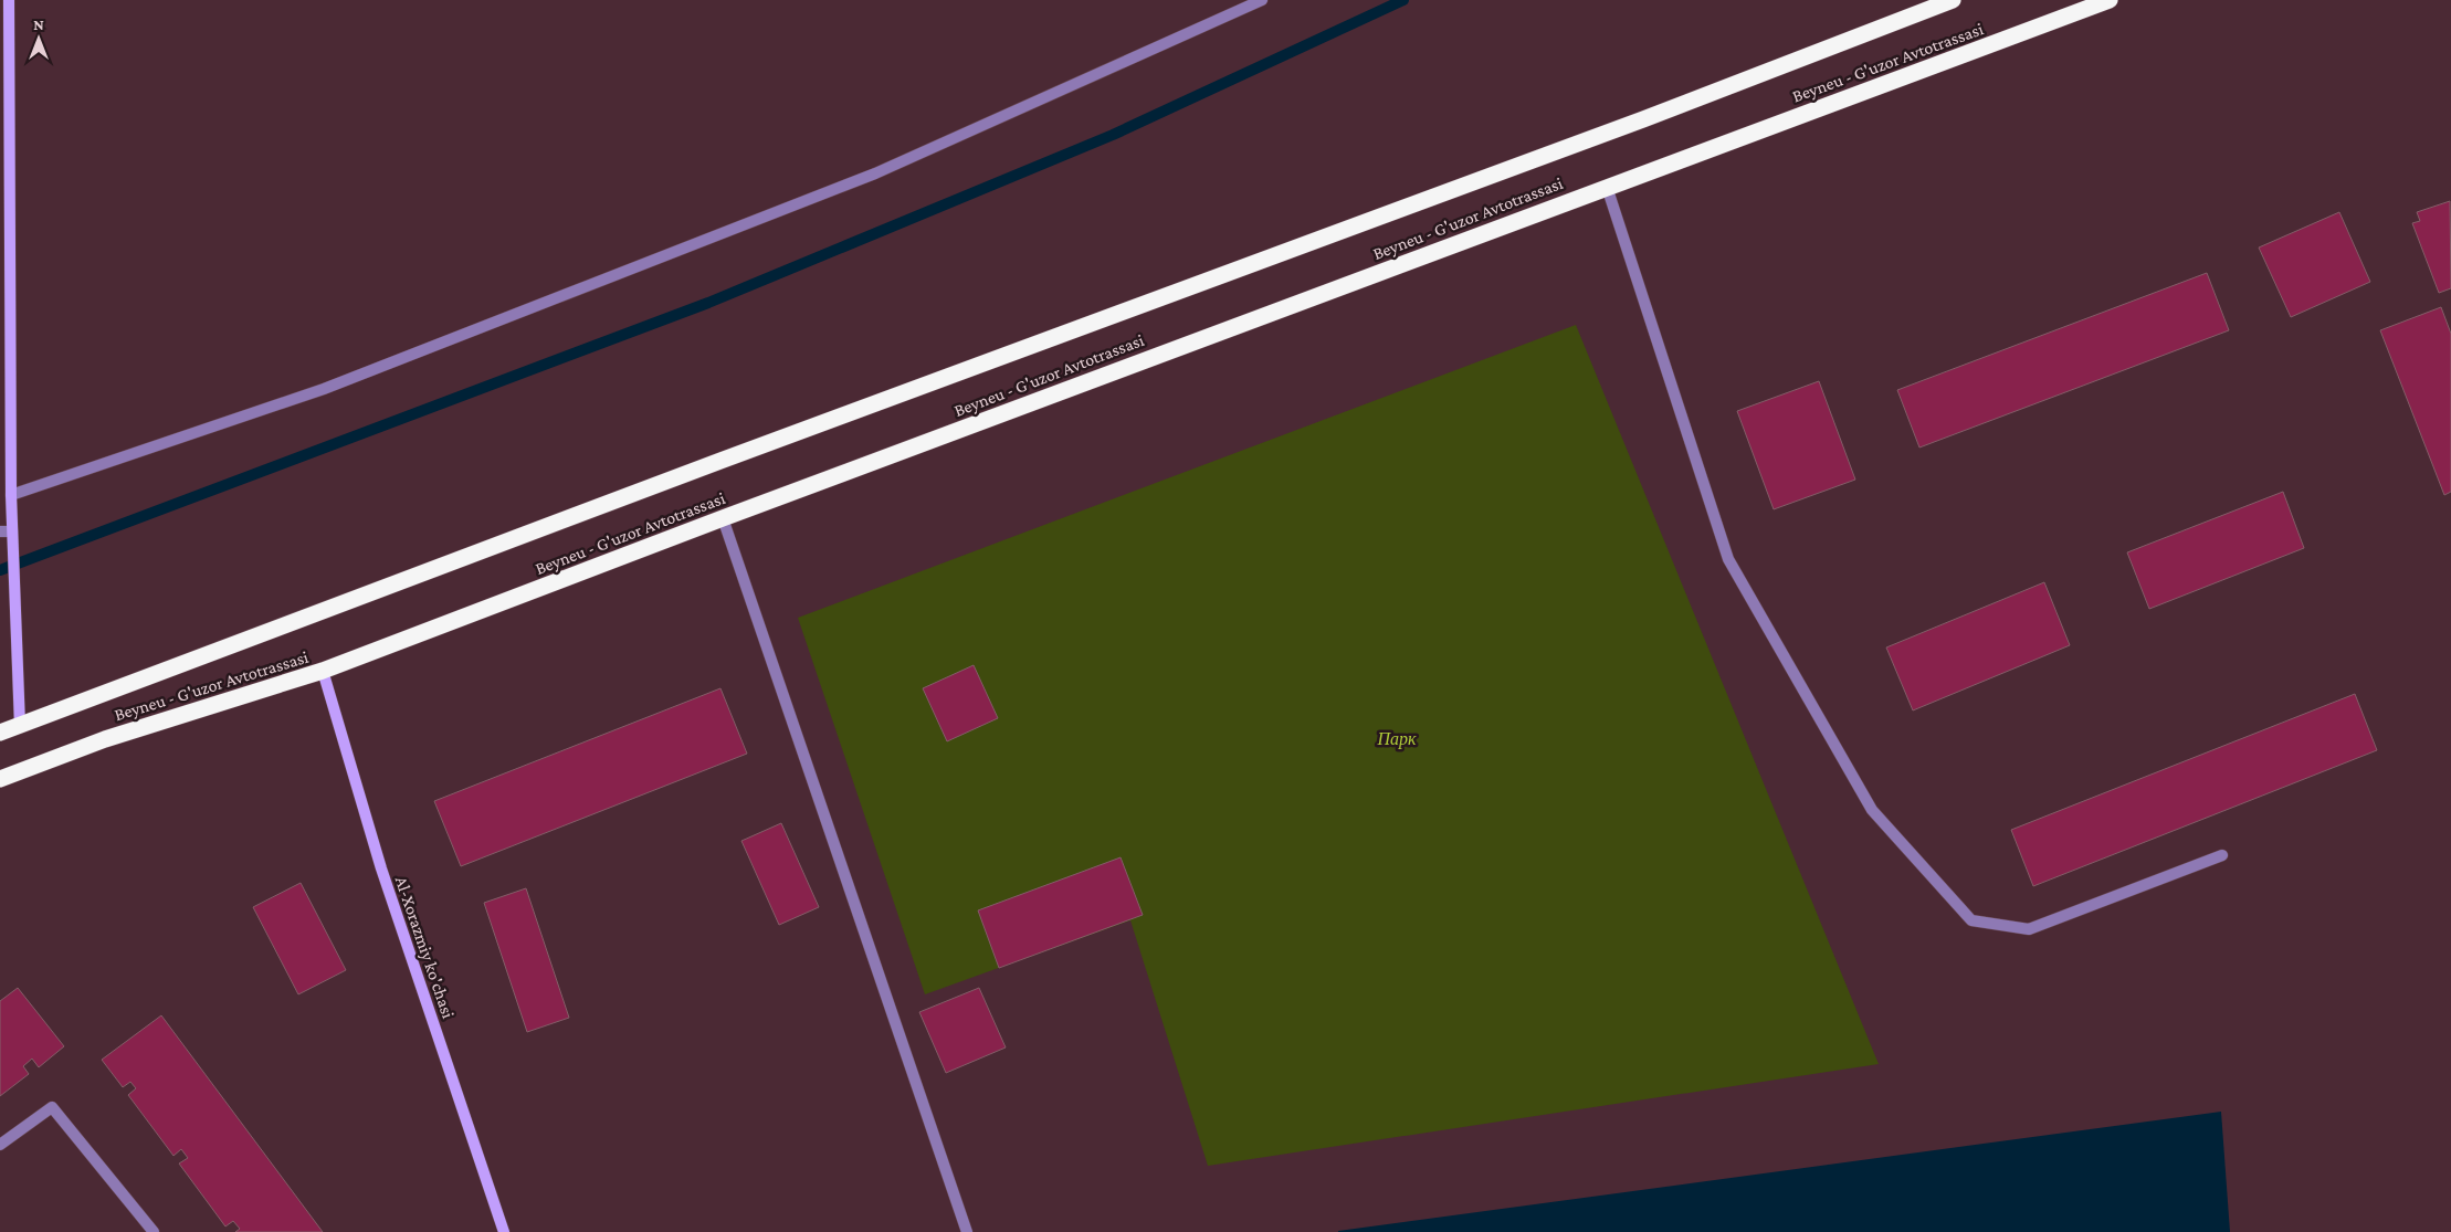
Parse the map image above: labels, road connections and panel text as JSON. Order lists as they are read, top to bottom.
{
  "streets": {
    "highway": ["Beyneu - G'uzor Avtotrassasi"],
    "street": ["Al-Xorazmiy ko'chasi"]
  },
  "crossings": [
    ["Beyneu - G'uzor Avtotrassasi", "Al-Xorazmiy ko'chasi"]
  ],
  "parks": ["Парк"],
  "north": "top"
}
